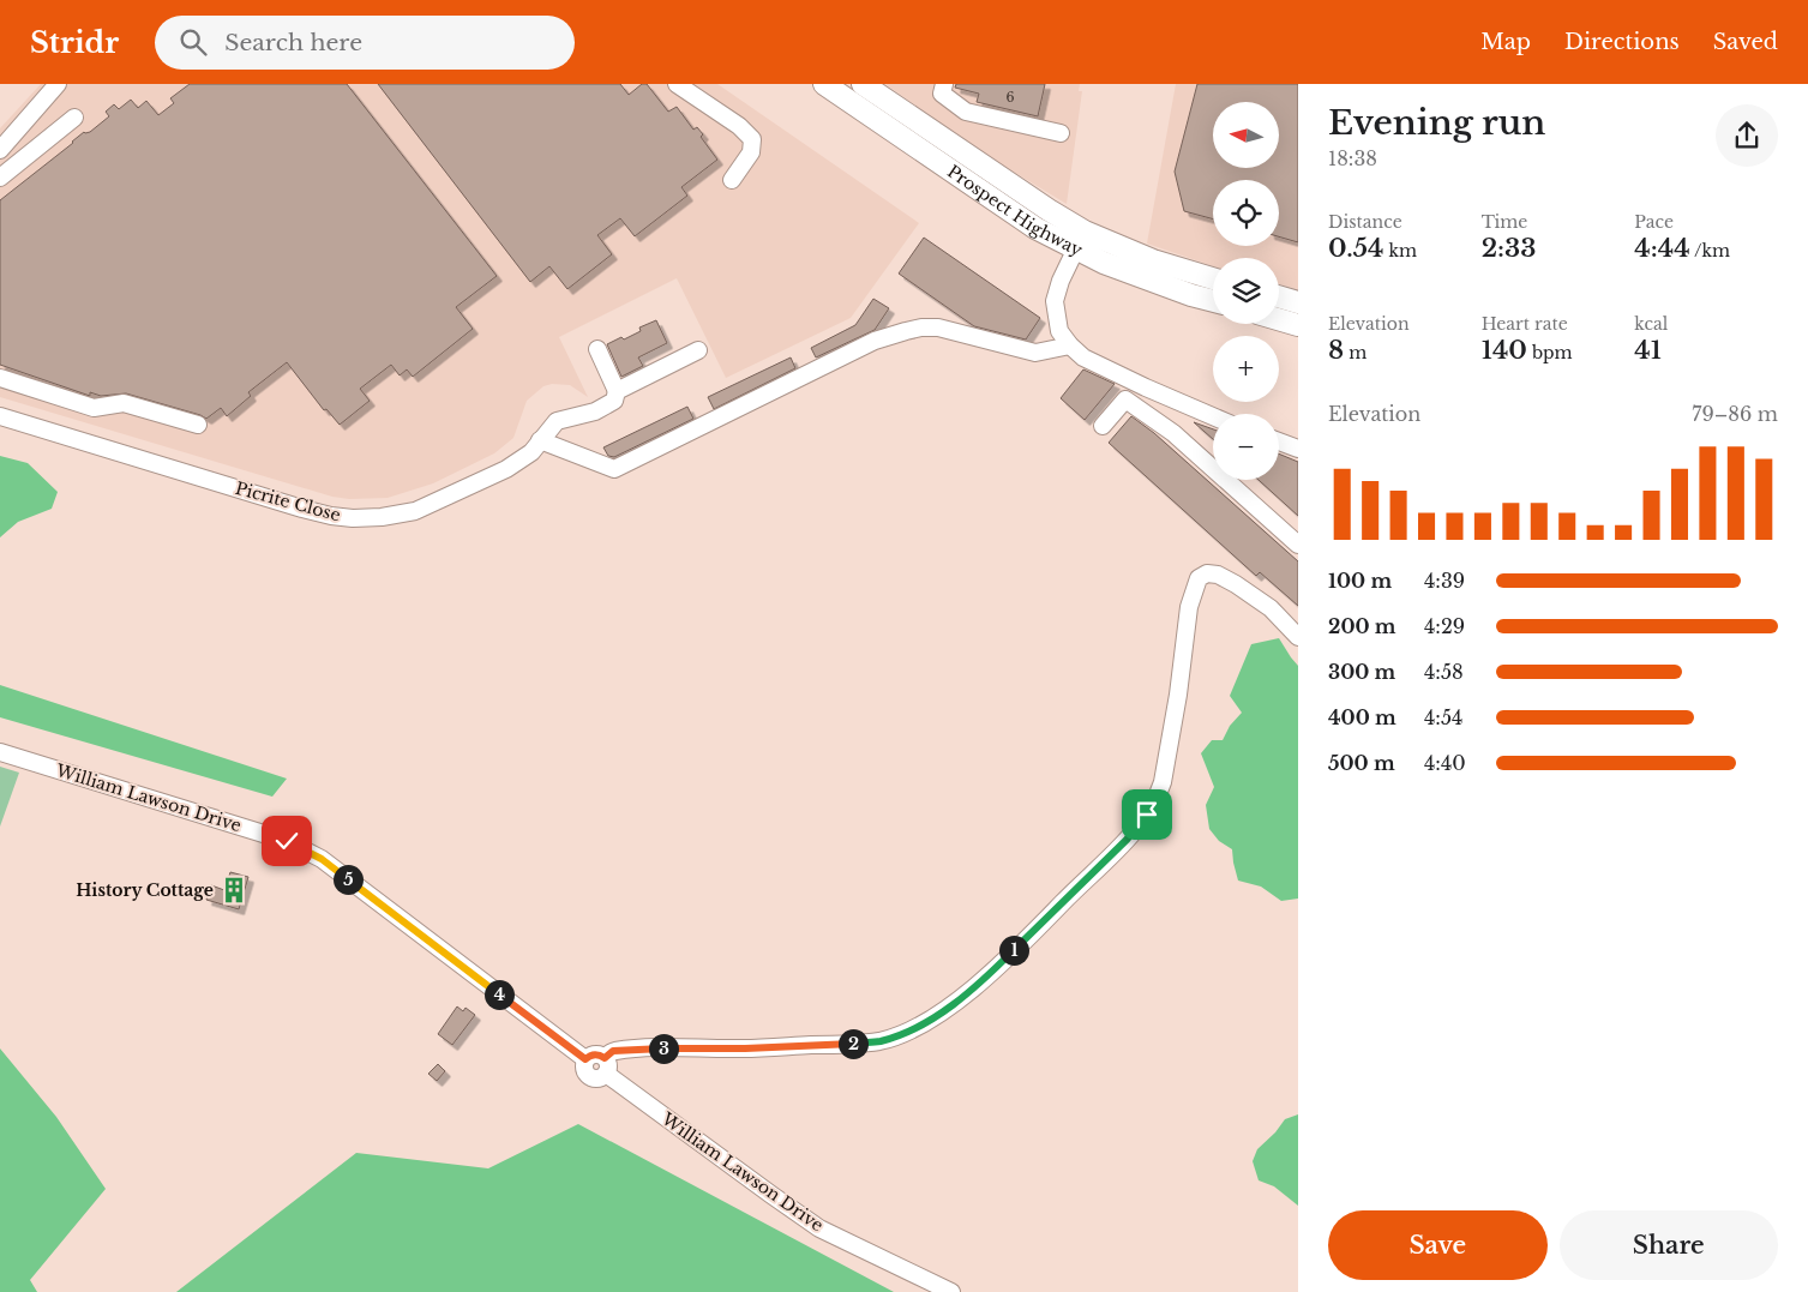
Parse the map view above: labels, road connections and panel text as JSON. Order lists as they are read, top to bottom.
{
  "streets": {
    "main road": ["Prospect Highway"],
    "street": ["Picrite Close", "William Lawson Drive"]
  },
  "places": {
    "building": ["History Cottage"]
  },
  "house_numbers": ["6"],
  "north": "left",
  "page": {
    "header": "Stridr",
    "search": "Search here",
    "nav": ["Map", "Directions", "Saved"],
    "heading": ["Evening run", "18:38"],
    "map_buttons": ["+", "−"],
    "stats": [
      ["Distance", "0.54 km"],
      ["Time", "2:33"],
      ["Pace", "4:44 /km"],
      ["Elevation", "8 m"],
      ["Heart rate", "140 bpm"],
      ["kcal", "41"]
    ],
    "chart": ["Elevation", "79–86 m"],
    "list": [
      {
        "name": "100 m",
        "note": "4:39"
      },
      {
        "name": "200 m",
        "note": "4:29"
      },
      {
        "name": "300 m",
        "note": "4:58"
      },
      {
        "name": "400 m",
        "note": "4:54"
      },
      {
        "name": "500 m",
        "note": "4:40"
      }
    ],
    "pins": [
      "5",
      "1",
      "4",
      "2",
      "3"
    ],
    "buttons": ["Save", "Share"]
  }
}
